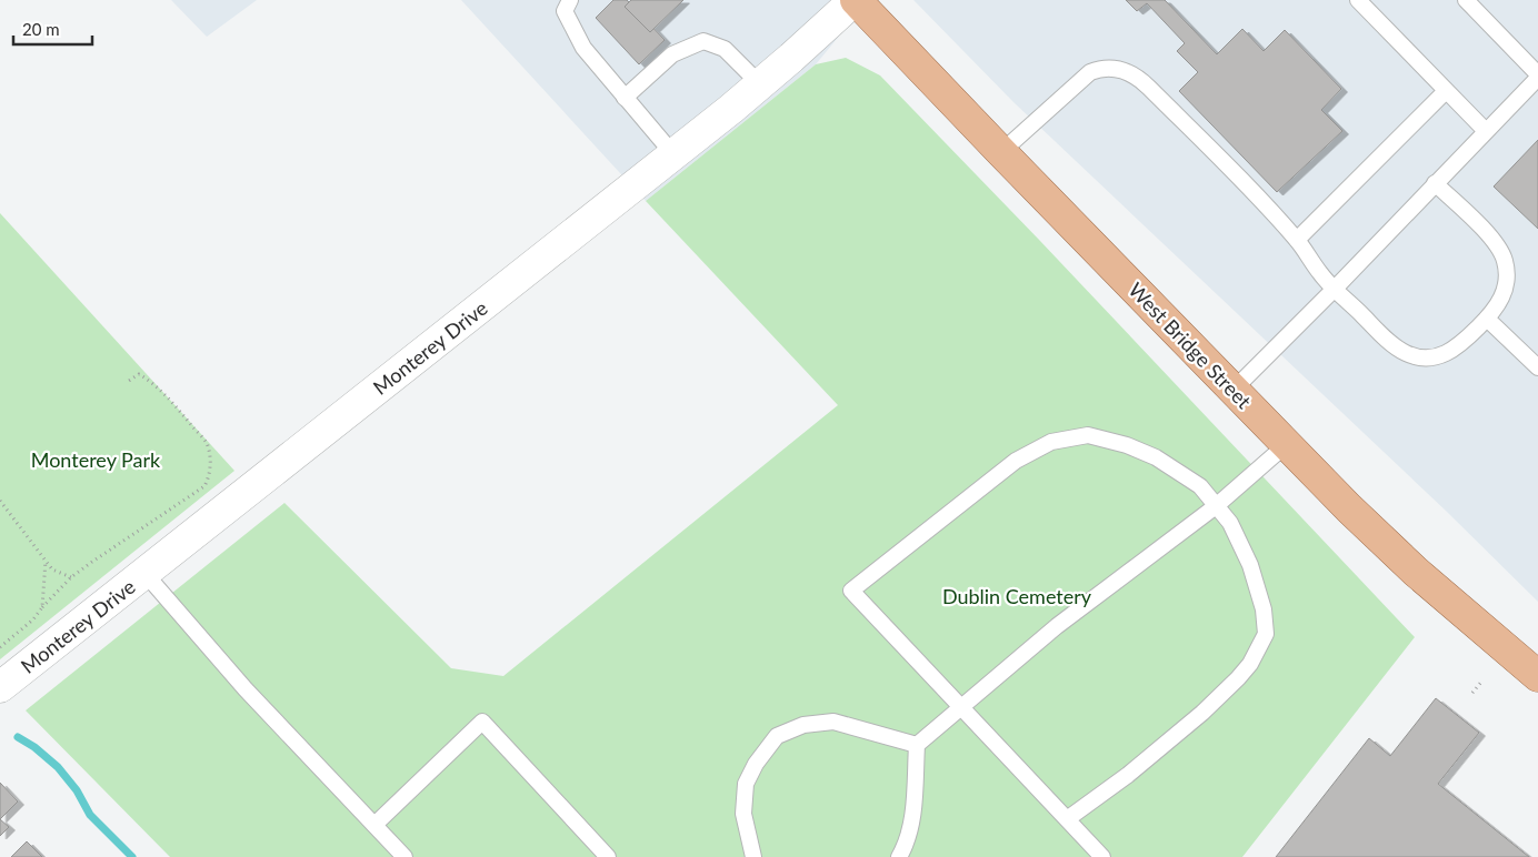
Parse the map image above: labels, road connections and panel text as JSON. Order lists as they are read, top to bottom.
{
  "streets": {
    "main road": ["West Bridge Street"],
    "street": ["Monterey Drive"]
  },
  "crossings": [
    ["West Bridge Street", "Monterey Drive"]
  ],
  "parks": ["Monterey Park", "Dublin Cemetery"],
  "scale_bar": "20 m"
}
